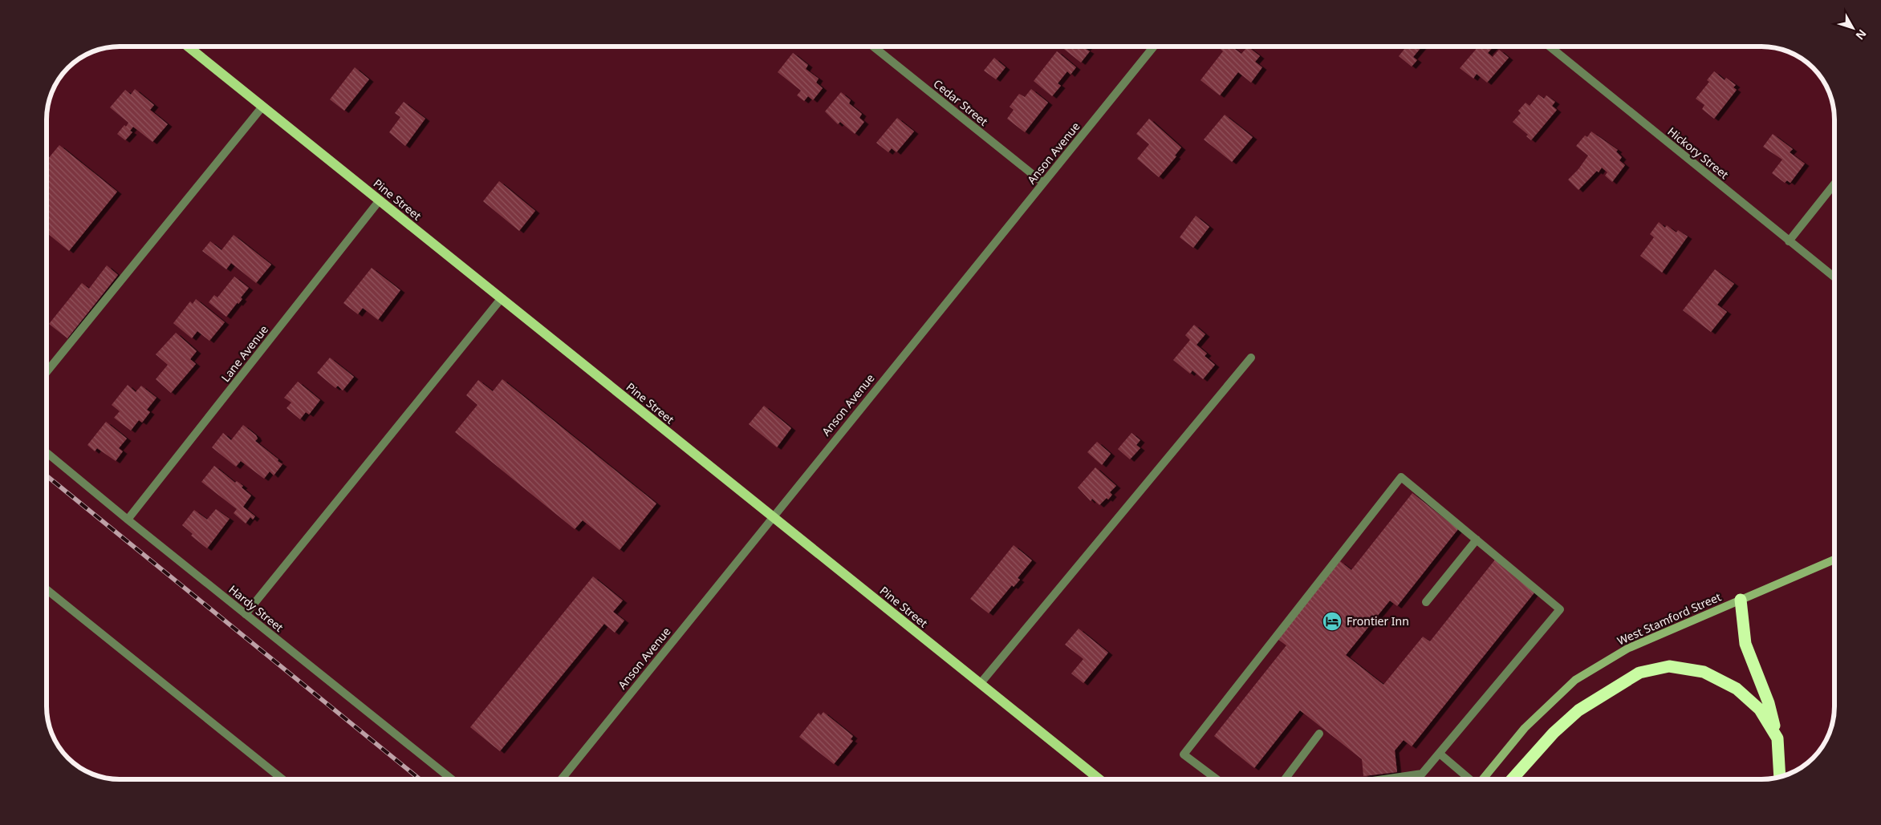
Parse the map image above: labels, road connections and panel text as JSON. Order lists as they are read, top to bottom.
{
  "streets": {
    "main road": ["Pine Street", "West Stamford Street"],
    "street": [
      "Cedar Street",
      "Anson Avenue",
      "Hickory Street",
      "Lane Avenue",
      "Hardy Street"
    ]
  },
  "crossings": [
    ["Cedar Street", "Anson Avenue"],
    ["Anson Avenue", "Pine Street"],
    ["Pine Street", "Lane Avenue"],
    ["Lane Avenue", "Hardy Street"]
  ],
  "places": {
    "hotel": ["Frontier Inn"]
  },
  "north": "bottom right"
}
